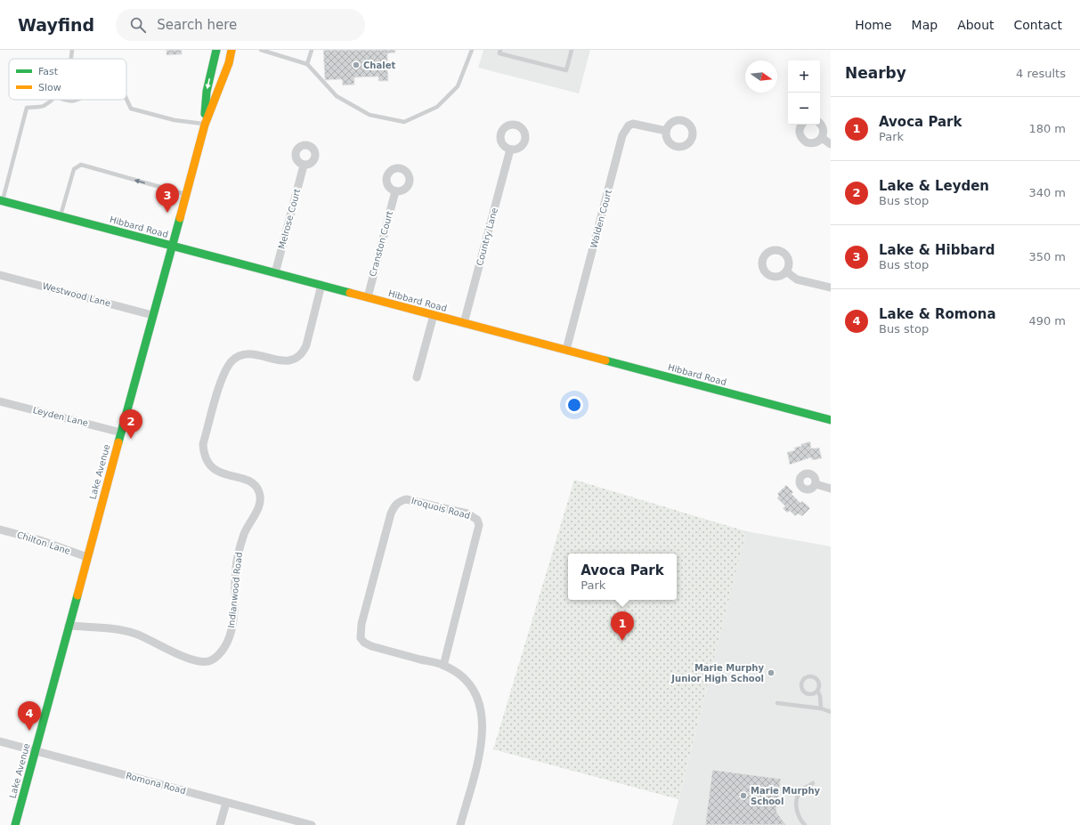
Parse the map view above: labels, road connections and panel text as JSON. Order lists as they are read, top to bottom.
{
  "streets": {
    "main road": ["Hibbard Road", "Lake Avenue"],
    "street": [
      "Melrose Court",
      "Walden Court",
      "Country Lane",
      "Cranston Court",
      "Westwood Lane",
      "Leyden Lane",
      "Iroquois Road",
      "Chilton Lane",
      "Indianwood Road",
      "Romona Road"
    ]
  },
  "crossings": [
    ["Melrose Court", "Hibbard Road"],
    ["Walden Court", "Hibbard Road"],
    ["Hibbard Road", "Country Lane"],
    ["Hibbard Road", "Cranston Court"],
    ["Hibbard Road", "Lake Avenue"],
    ["Hibbard Road", "Indianwood Road"],
    ["Westwood Lane", "Lake Avenue"],
    ["Leyden Lane", "Lake Avenue"],
    ["Lake Avenue", "Chilton Lane"],
    ["Lake Avenue", "Indianwood Road"],
    ["Lake Avenue", "Romona Road"]
  ],
  "places": ["Chalet", "Marie Murphy Junior High School", "Marie Murphy School"],
  "legend": ["Fast", "Slow"],
  "north": "right",
  "page": {
    "header": "Wayfind",
    "search": "Search here",
    "nav": [
      "Home",
      "Map",
      "About",
      "Contact"
    ],
    "heading": ["Nearby", "4 results"],
    "map_buttons": ["+", "−"],
    "list": [
      {
        "mark": "1",
        "name": "Avoca Park",
        "note": "Park",
        "value": "180 m"
      },
      {
        "mark": "2",
        "name": "Lake & Leyden",
        "note": "Bus stop",
        "value": "340 m"
      },
      {
        "mark": "3",
        "name": "Lake & Hibbard",
        "note": "Bus stop",
        "value": "350 m"
      },
      {
        "mark": "4",
        "name": "Lake & Romona",
        "note": "Bus stop",
        "value": "490 m"
      }
    ],
    "pins": [
      "3",
      "2",
      "1",
      "4"
    ],
    "popup": ["Avoca Park", "Park"]
  }
}
